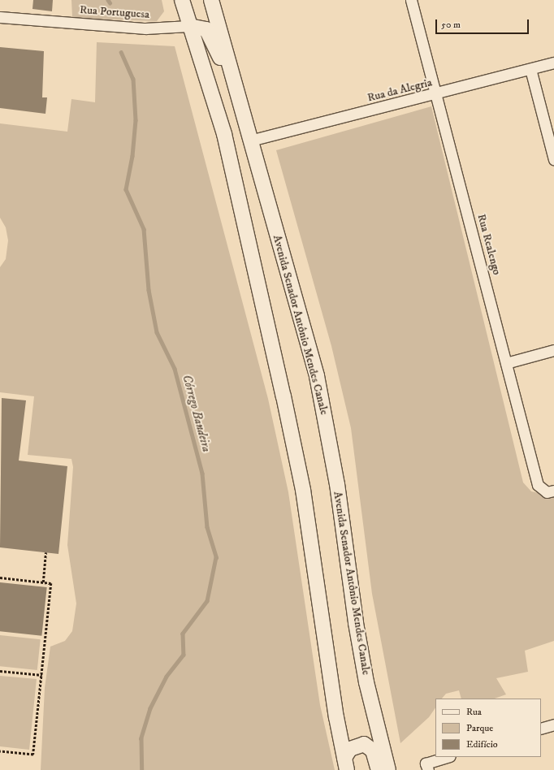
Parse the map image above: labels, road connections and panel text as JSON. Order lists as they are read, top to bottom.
{
  "streets": {
    "main road": ["Avenida Senador Antônio Mendes Canale"],
    "street": ["Rua Portuguesa", "Rua da Alegria", "Rua Realengo"]
  },
  "crossings": [
    ["Rua da Alegria", "Rua Realengo"],
    ["Rua da Alegria", "Avenida Senador Antônio Mendes Canale"]
  ],
  "water": ["Córrego Bandeira"],
  "legend": ["Rua", "Parque", "Edifício"],
  "scale_bar": "50 m"
}
